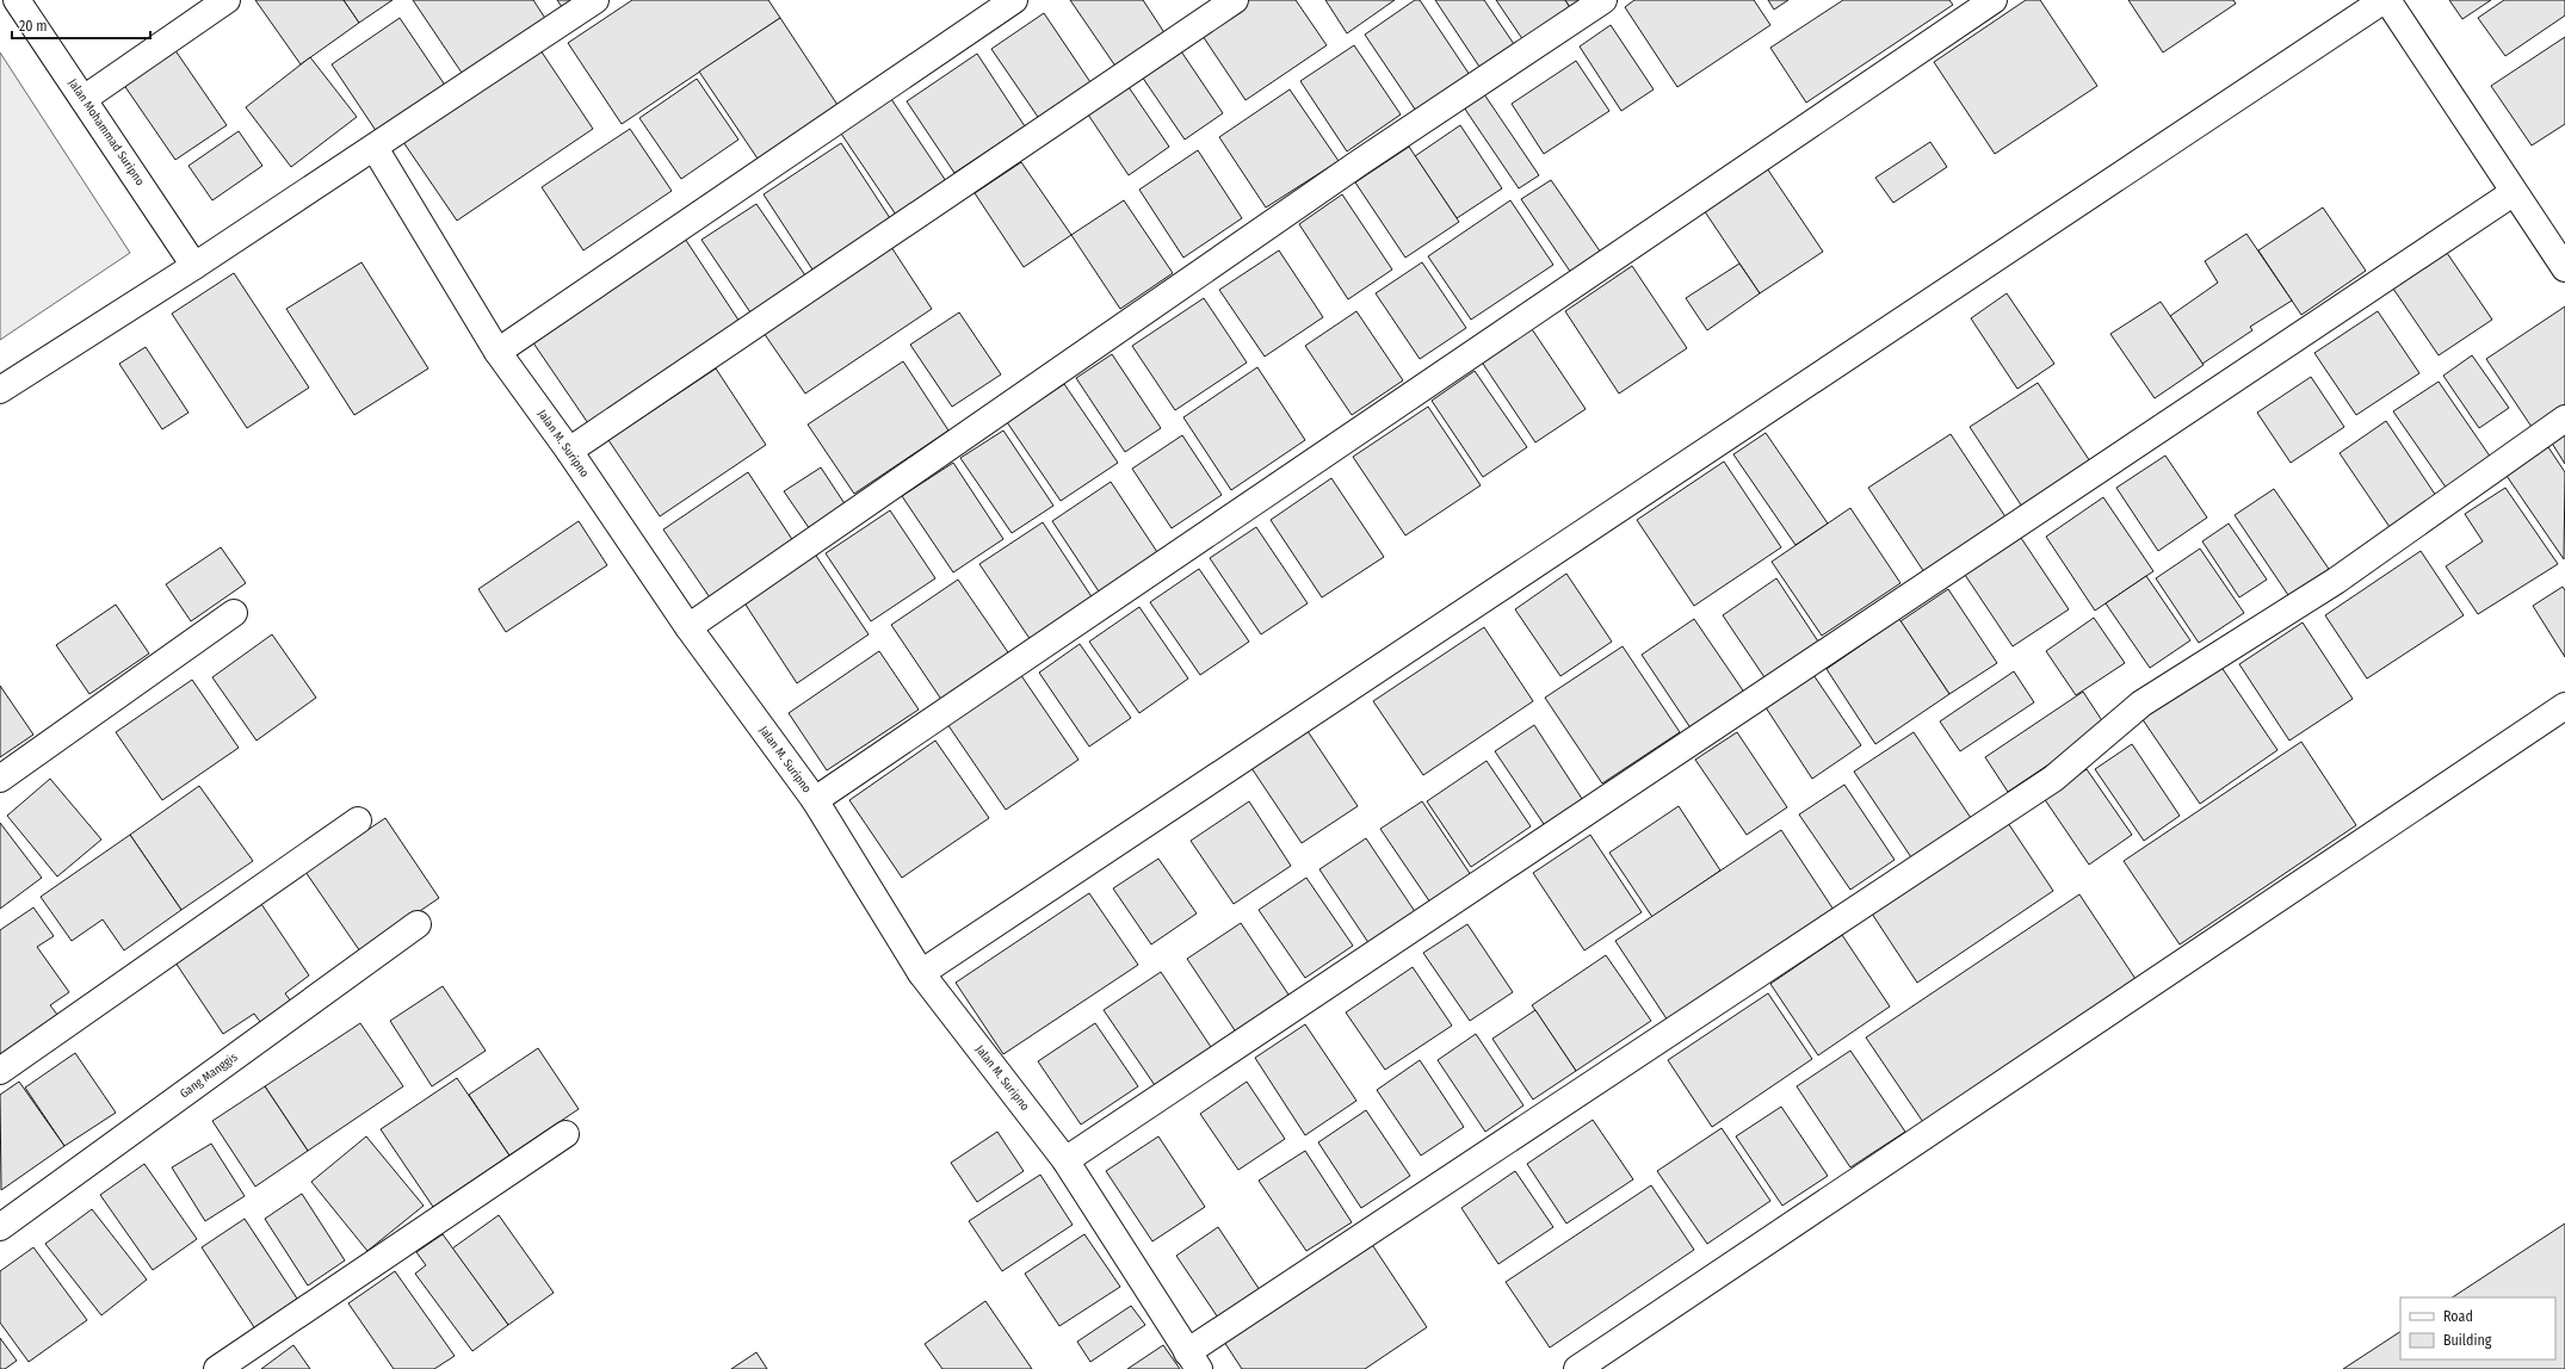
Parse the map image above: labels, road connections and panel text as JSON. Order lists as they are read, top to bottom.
{
  "streets": {
    "street": ["Jalan Mohammad Suripno", "Jalan M. Suripno", "Gang Manggis"]
  },
  "legend": ["Road", "Building"],
  "scale_bar": "20 m"
}
